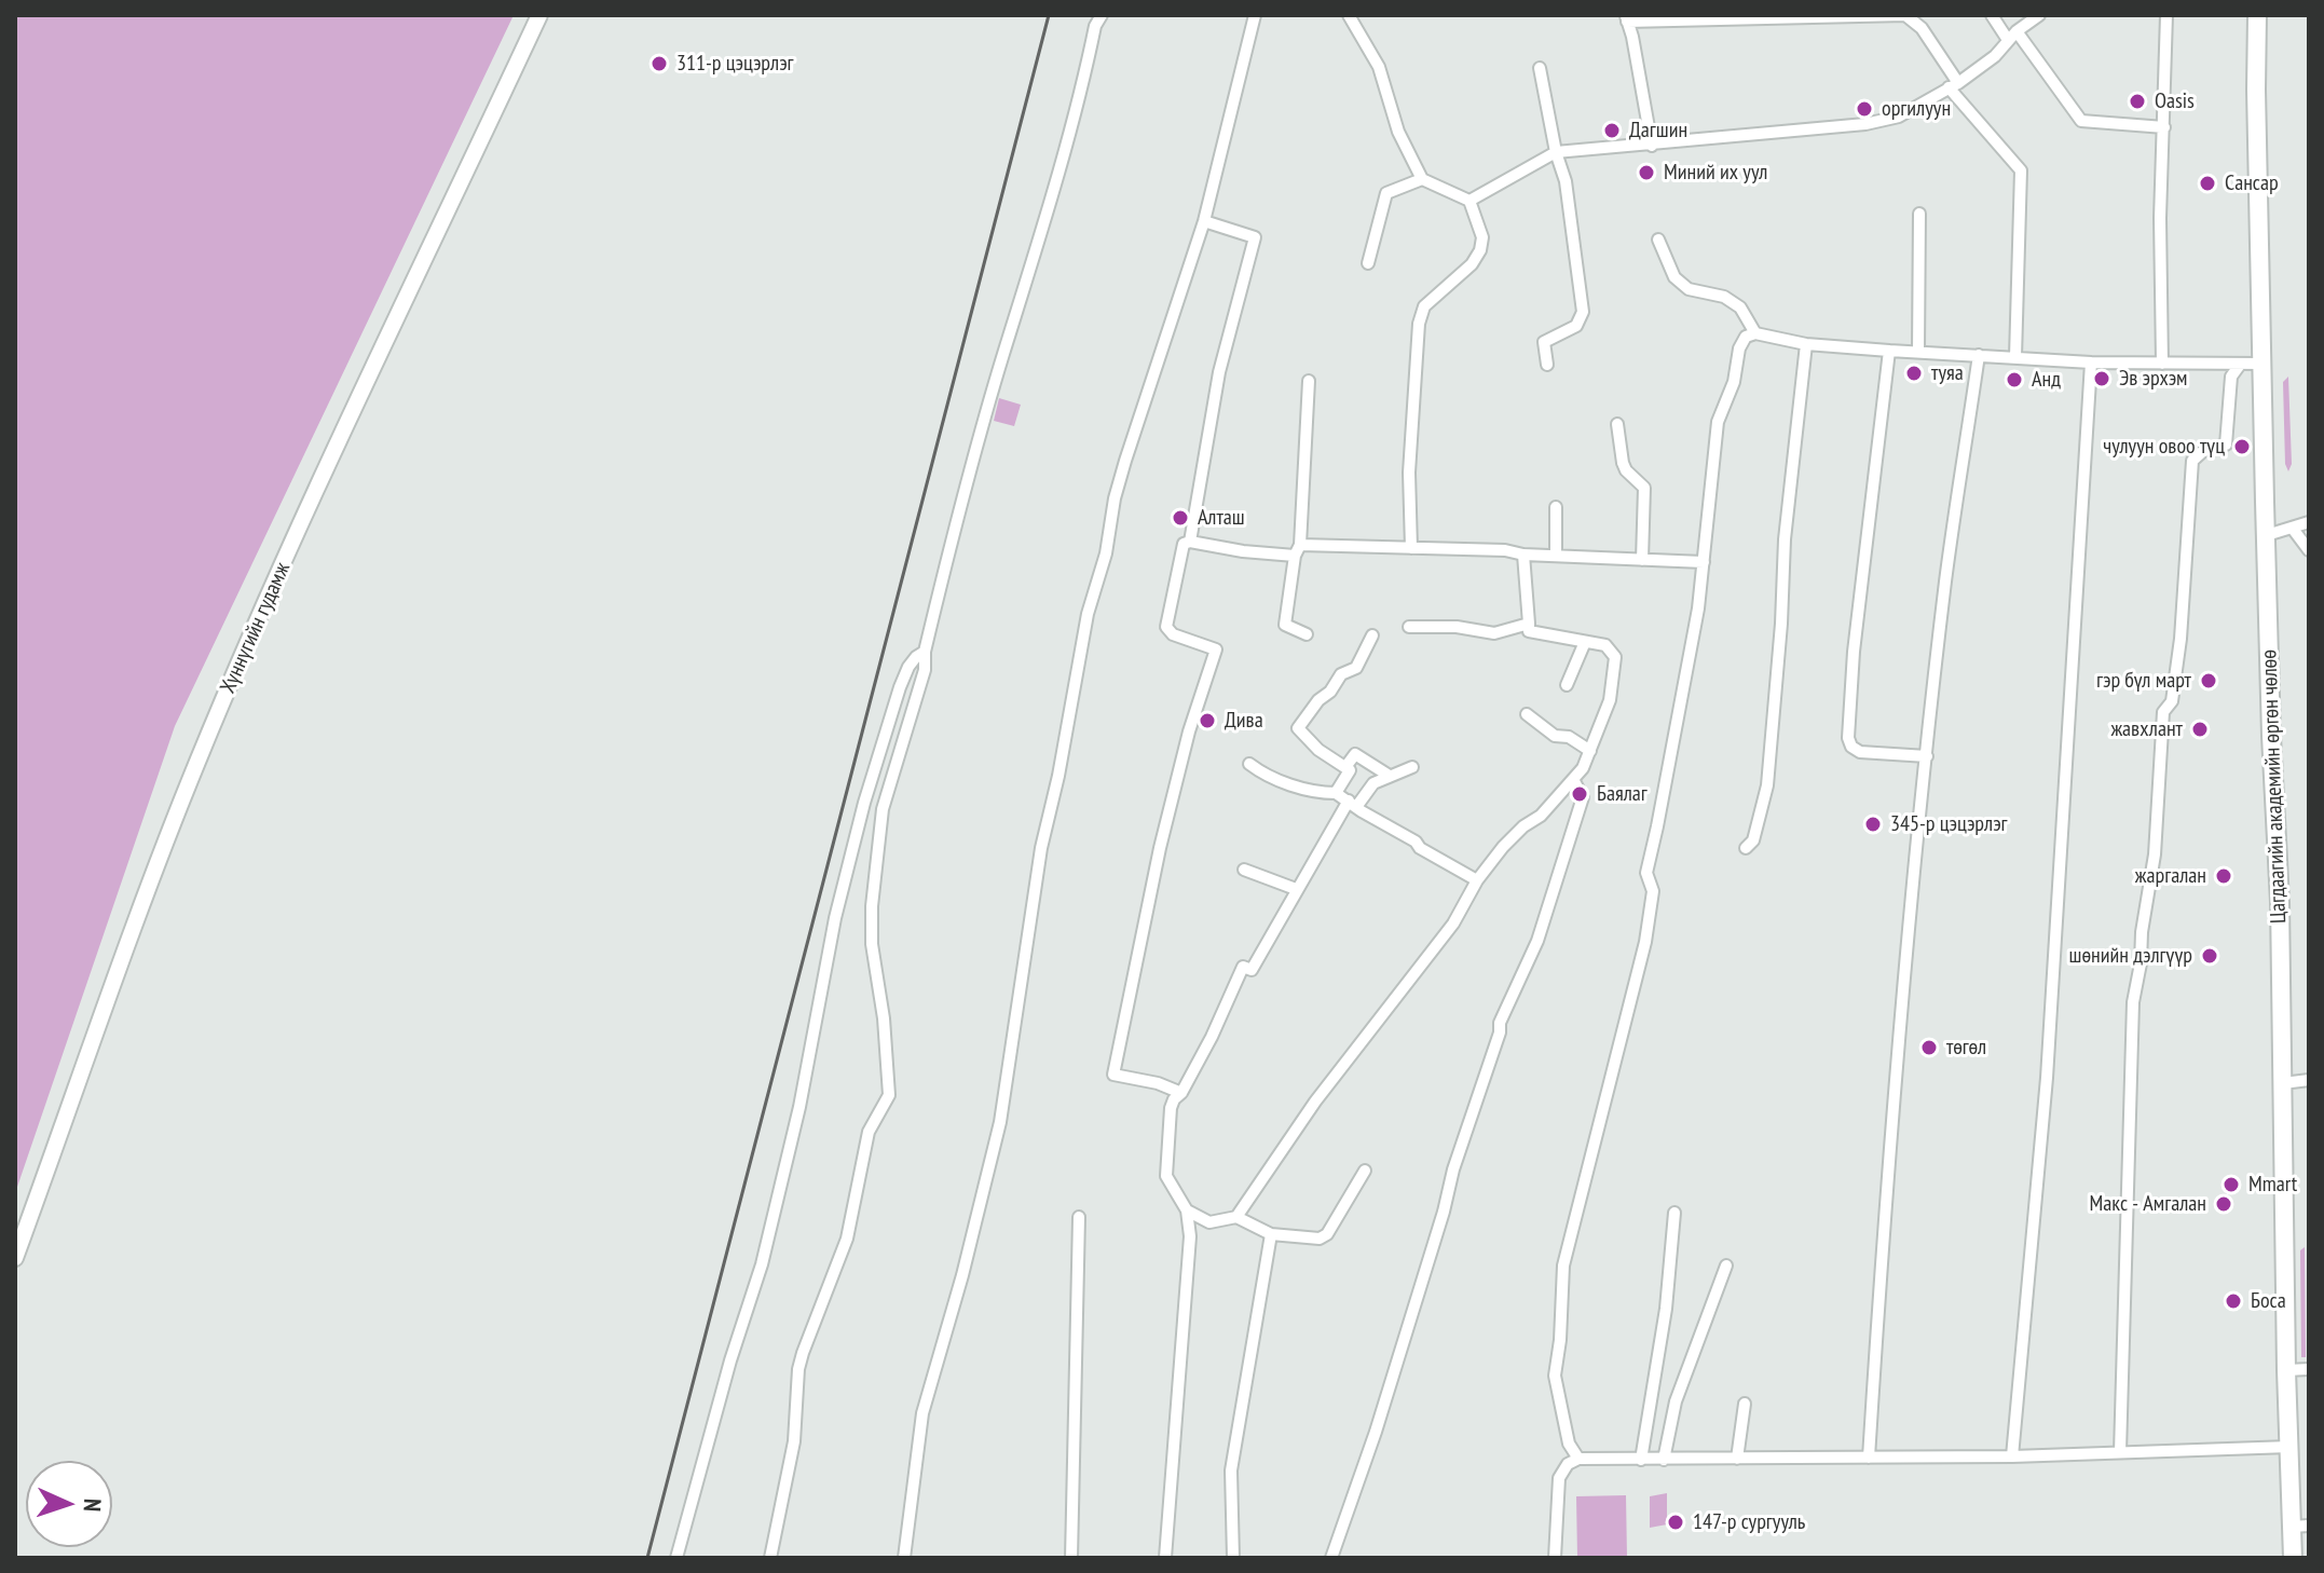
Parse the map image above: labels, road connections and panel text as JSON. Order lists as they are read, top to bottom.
{
  "streets": {
    "highway": ["Цагдаагийн академийн өргөн чөлөө"],
    "main road": ["Хүннүгийн гудамж"]
  },
  "places": [
    "311-р цэцэрлэг",
    "Oasis",
    "оргилуун",
    "Дагшин",
    "Миний их уул",
    "Сансар",
    "туяа",
    "Эв эрхэм",
    "Анд",
    "чулуун овоо түц",
    "Алташ",
    "гэр бүл март",
    "Дива",
    "жавхлант",
    "Баялаг",
    "345-р цэцэрлэг",
    "жаргалан",
    "шөнийн дэлгүүр",
    "төгөл",
    "Mmart",
    "Макс - Амгалан",
    "Боса",
    "147-р сургууль"
  ],
  "north": "right"
}
